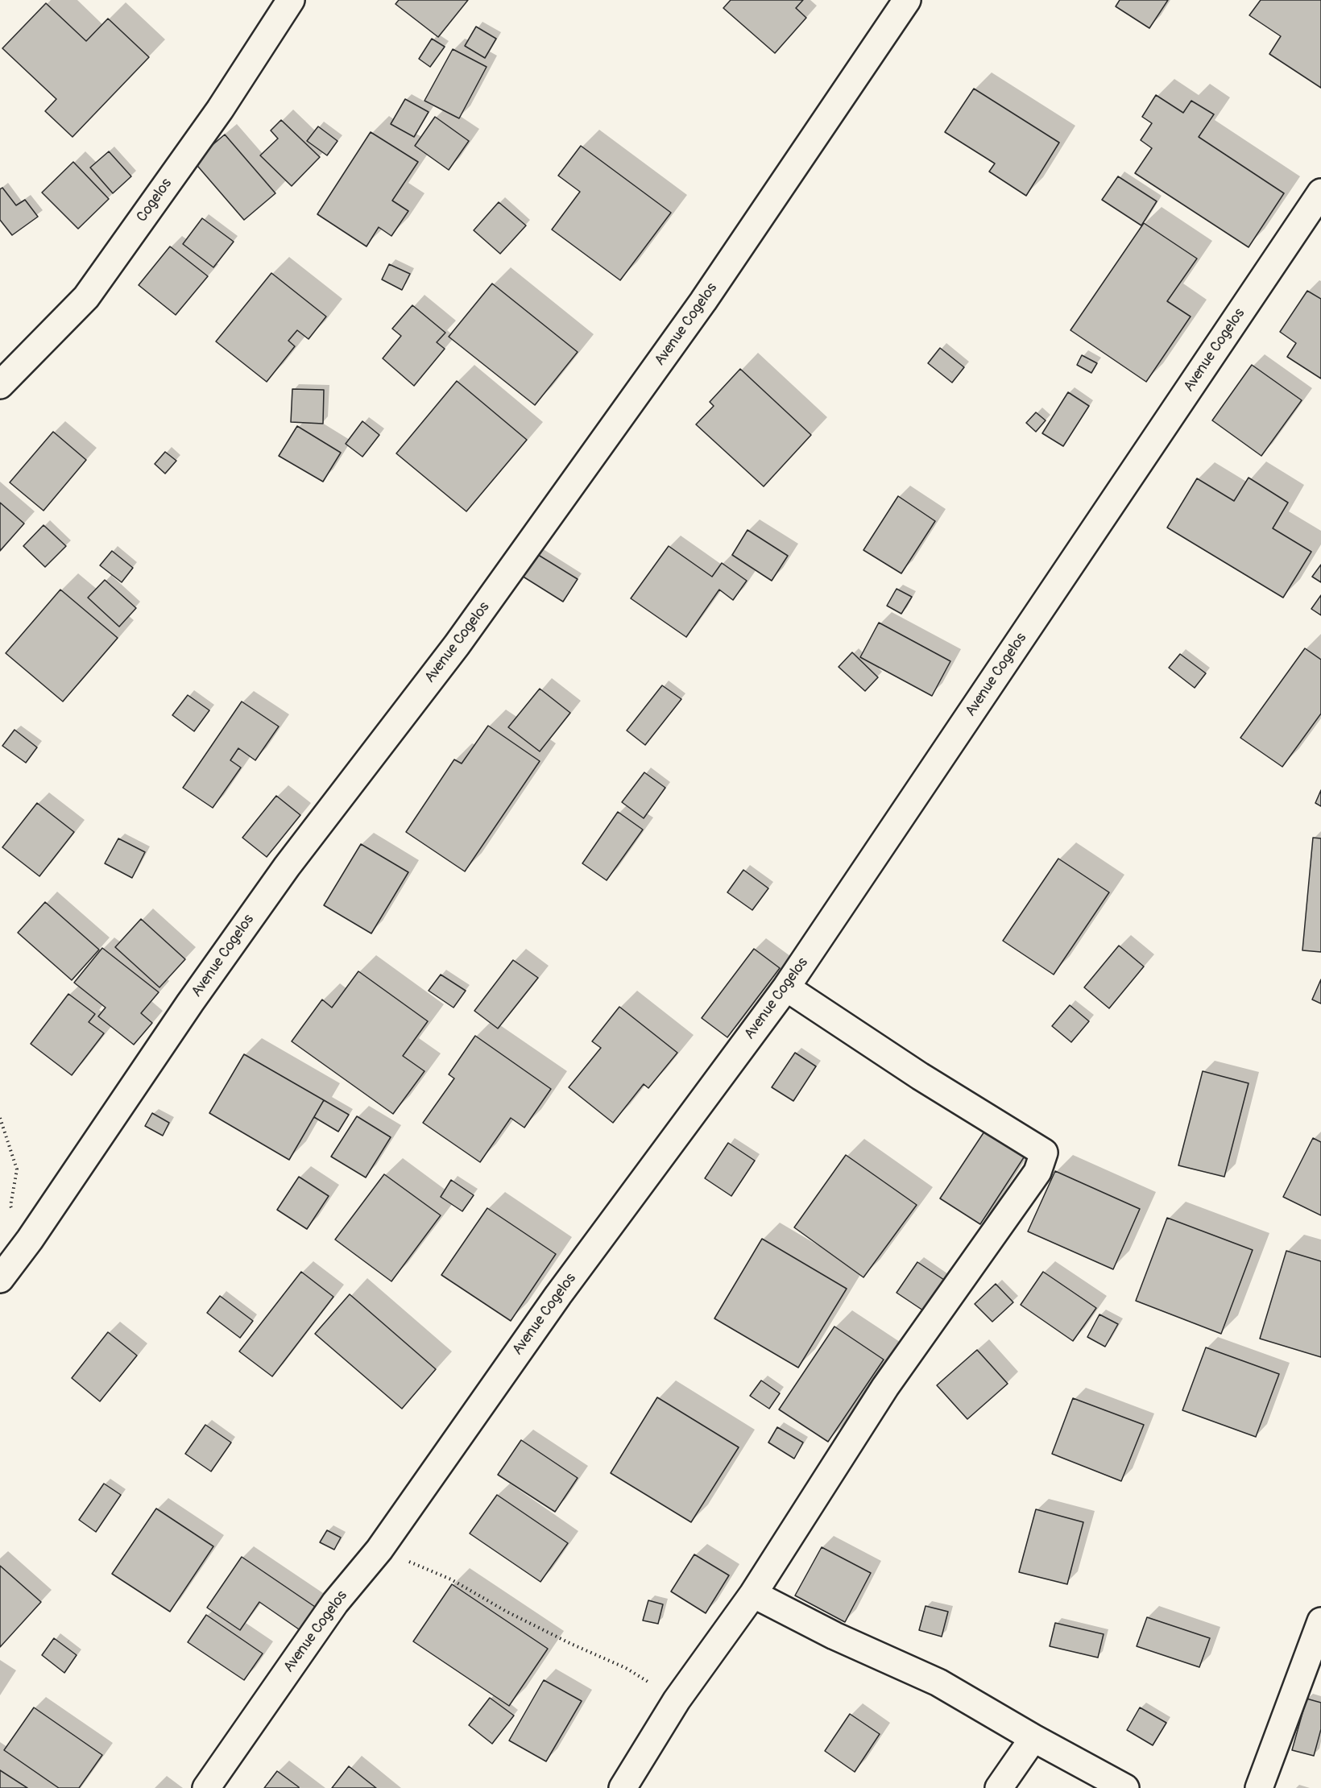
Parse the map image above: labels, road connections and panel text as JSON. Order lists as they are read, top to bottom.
{
  "streets": {
    "street": ["Cogelos", "Avenue Cogelos"]
  }
}
